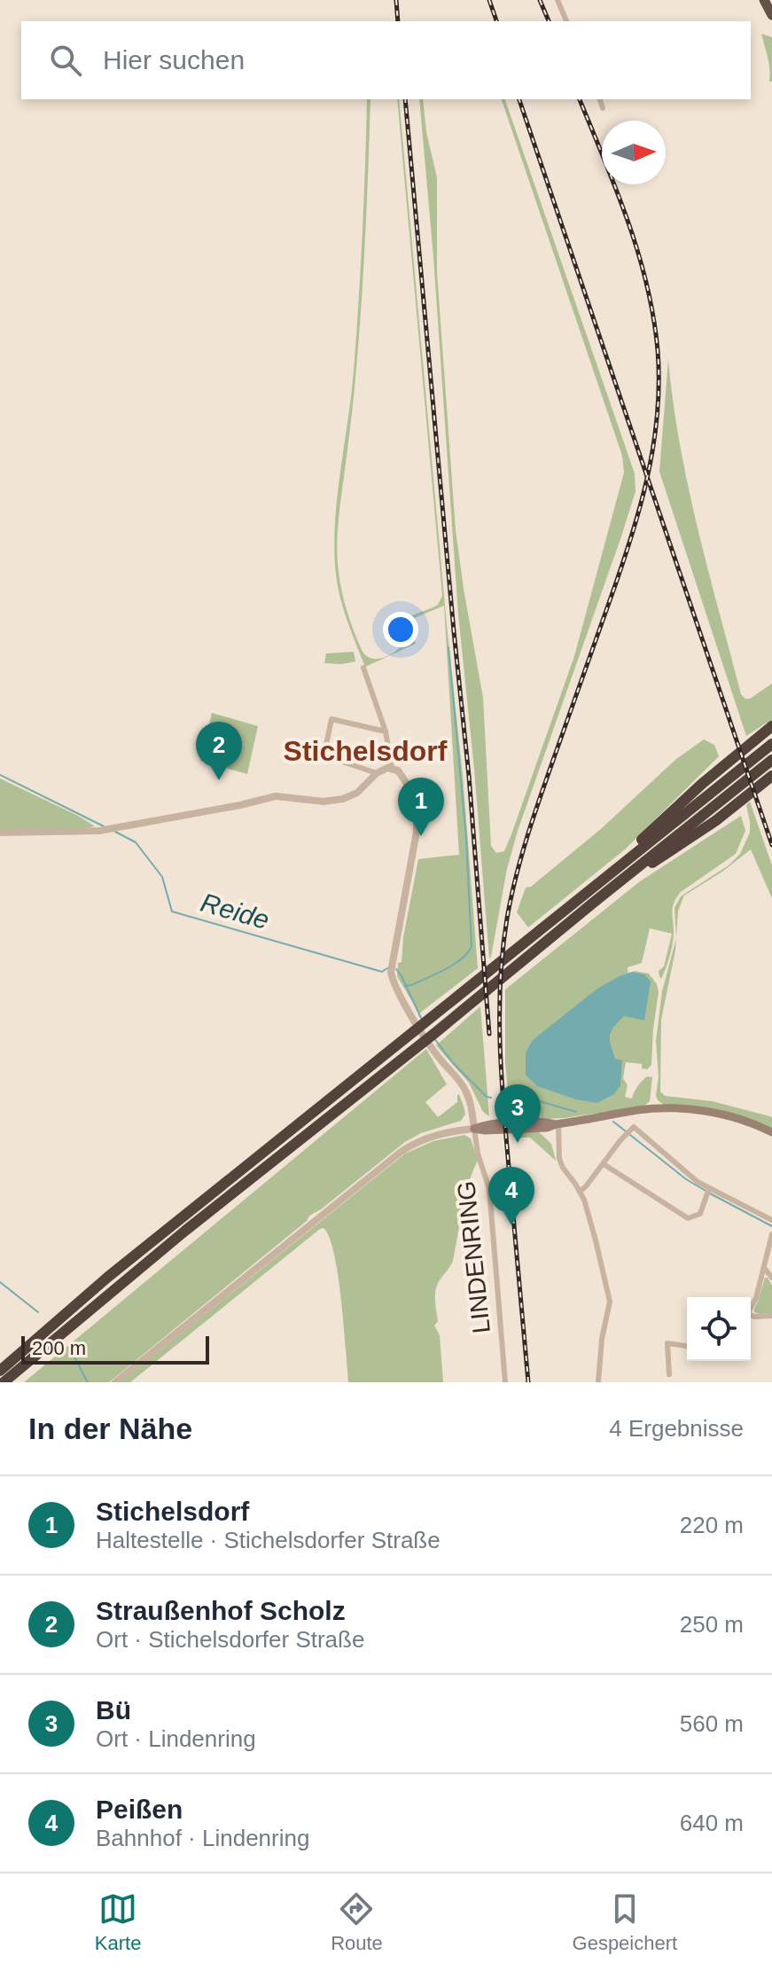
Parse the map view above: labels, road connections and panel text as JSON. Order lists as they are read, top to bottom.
{
  "streets": {
    "street": ["LINDENRING"]
  },
  "districts": ["Stichelsdorf"],
  "water": ["Reide"],
  "scale_bar": "200 m",
  "north": "right",
  "page": {
    "search": "Hier suchen",
    "pins": [
      "2",
      "1",
      "3",
      "4"
    ],
    "scale": "200 m",
    "heading": ["In der Nähe", "4 Ergebnisse"],
    "list": [
      {
        "mark": "1",
        "name": "Stichelsdorf",
        "note": "Haltestelle · Stichelsdorfer Straße",
        "value": "220 m"
      },
      {
        "mark": "2",
        "name": "Straußenhof Scholz",
        "note": "Ort · Stichelsdorfer Straße",
        "value": "250 m"
      },
      {
        "mark": "3",
        "name": "Bü",
        "note": "Ort · Lindenring",
        "value": "560 m"
      },
      {
        "mark": "4",
        "name": "Peißen",
        "note": "Bahnhof · Lindenring",
        "value": "640 m"
      }
    ],
    "nav": ["Karte", "Route", "Gespeichert"]
  }
}
